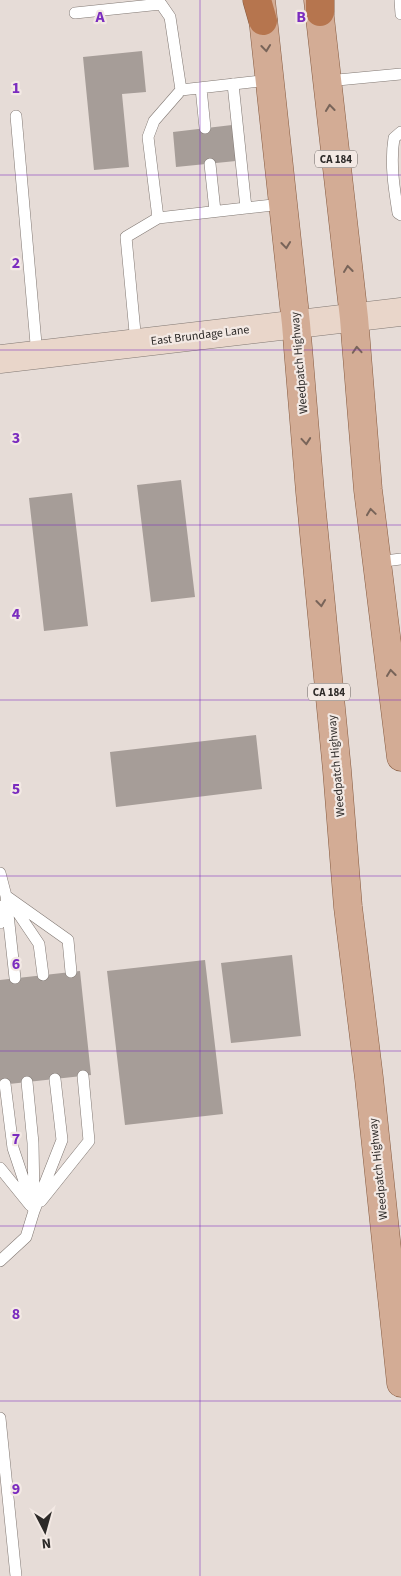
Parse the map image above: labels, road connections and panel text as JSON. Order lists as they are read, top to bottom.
{
  "streets": {
    "main road": ["CA 184", "East Brundage Lane", "Weedpatch Highway"]
  },
  "crossings": [
    ["CA 184", "East Brundage Lane"],
    ["East Brundage Lane", "Weedpatch Highway"]
  ],
  "north": "bottom",
  "grid": {
    "columns": ["A", "B"],
    "rows": [
      "1",
      "2",
      "3",
      "4",
      "5",
      "6",
      "7",
      "8",
      "9"
    ]
  }
}
